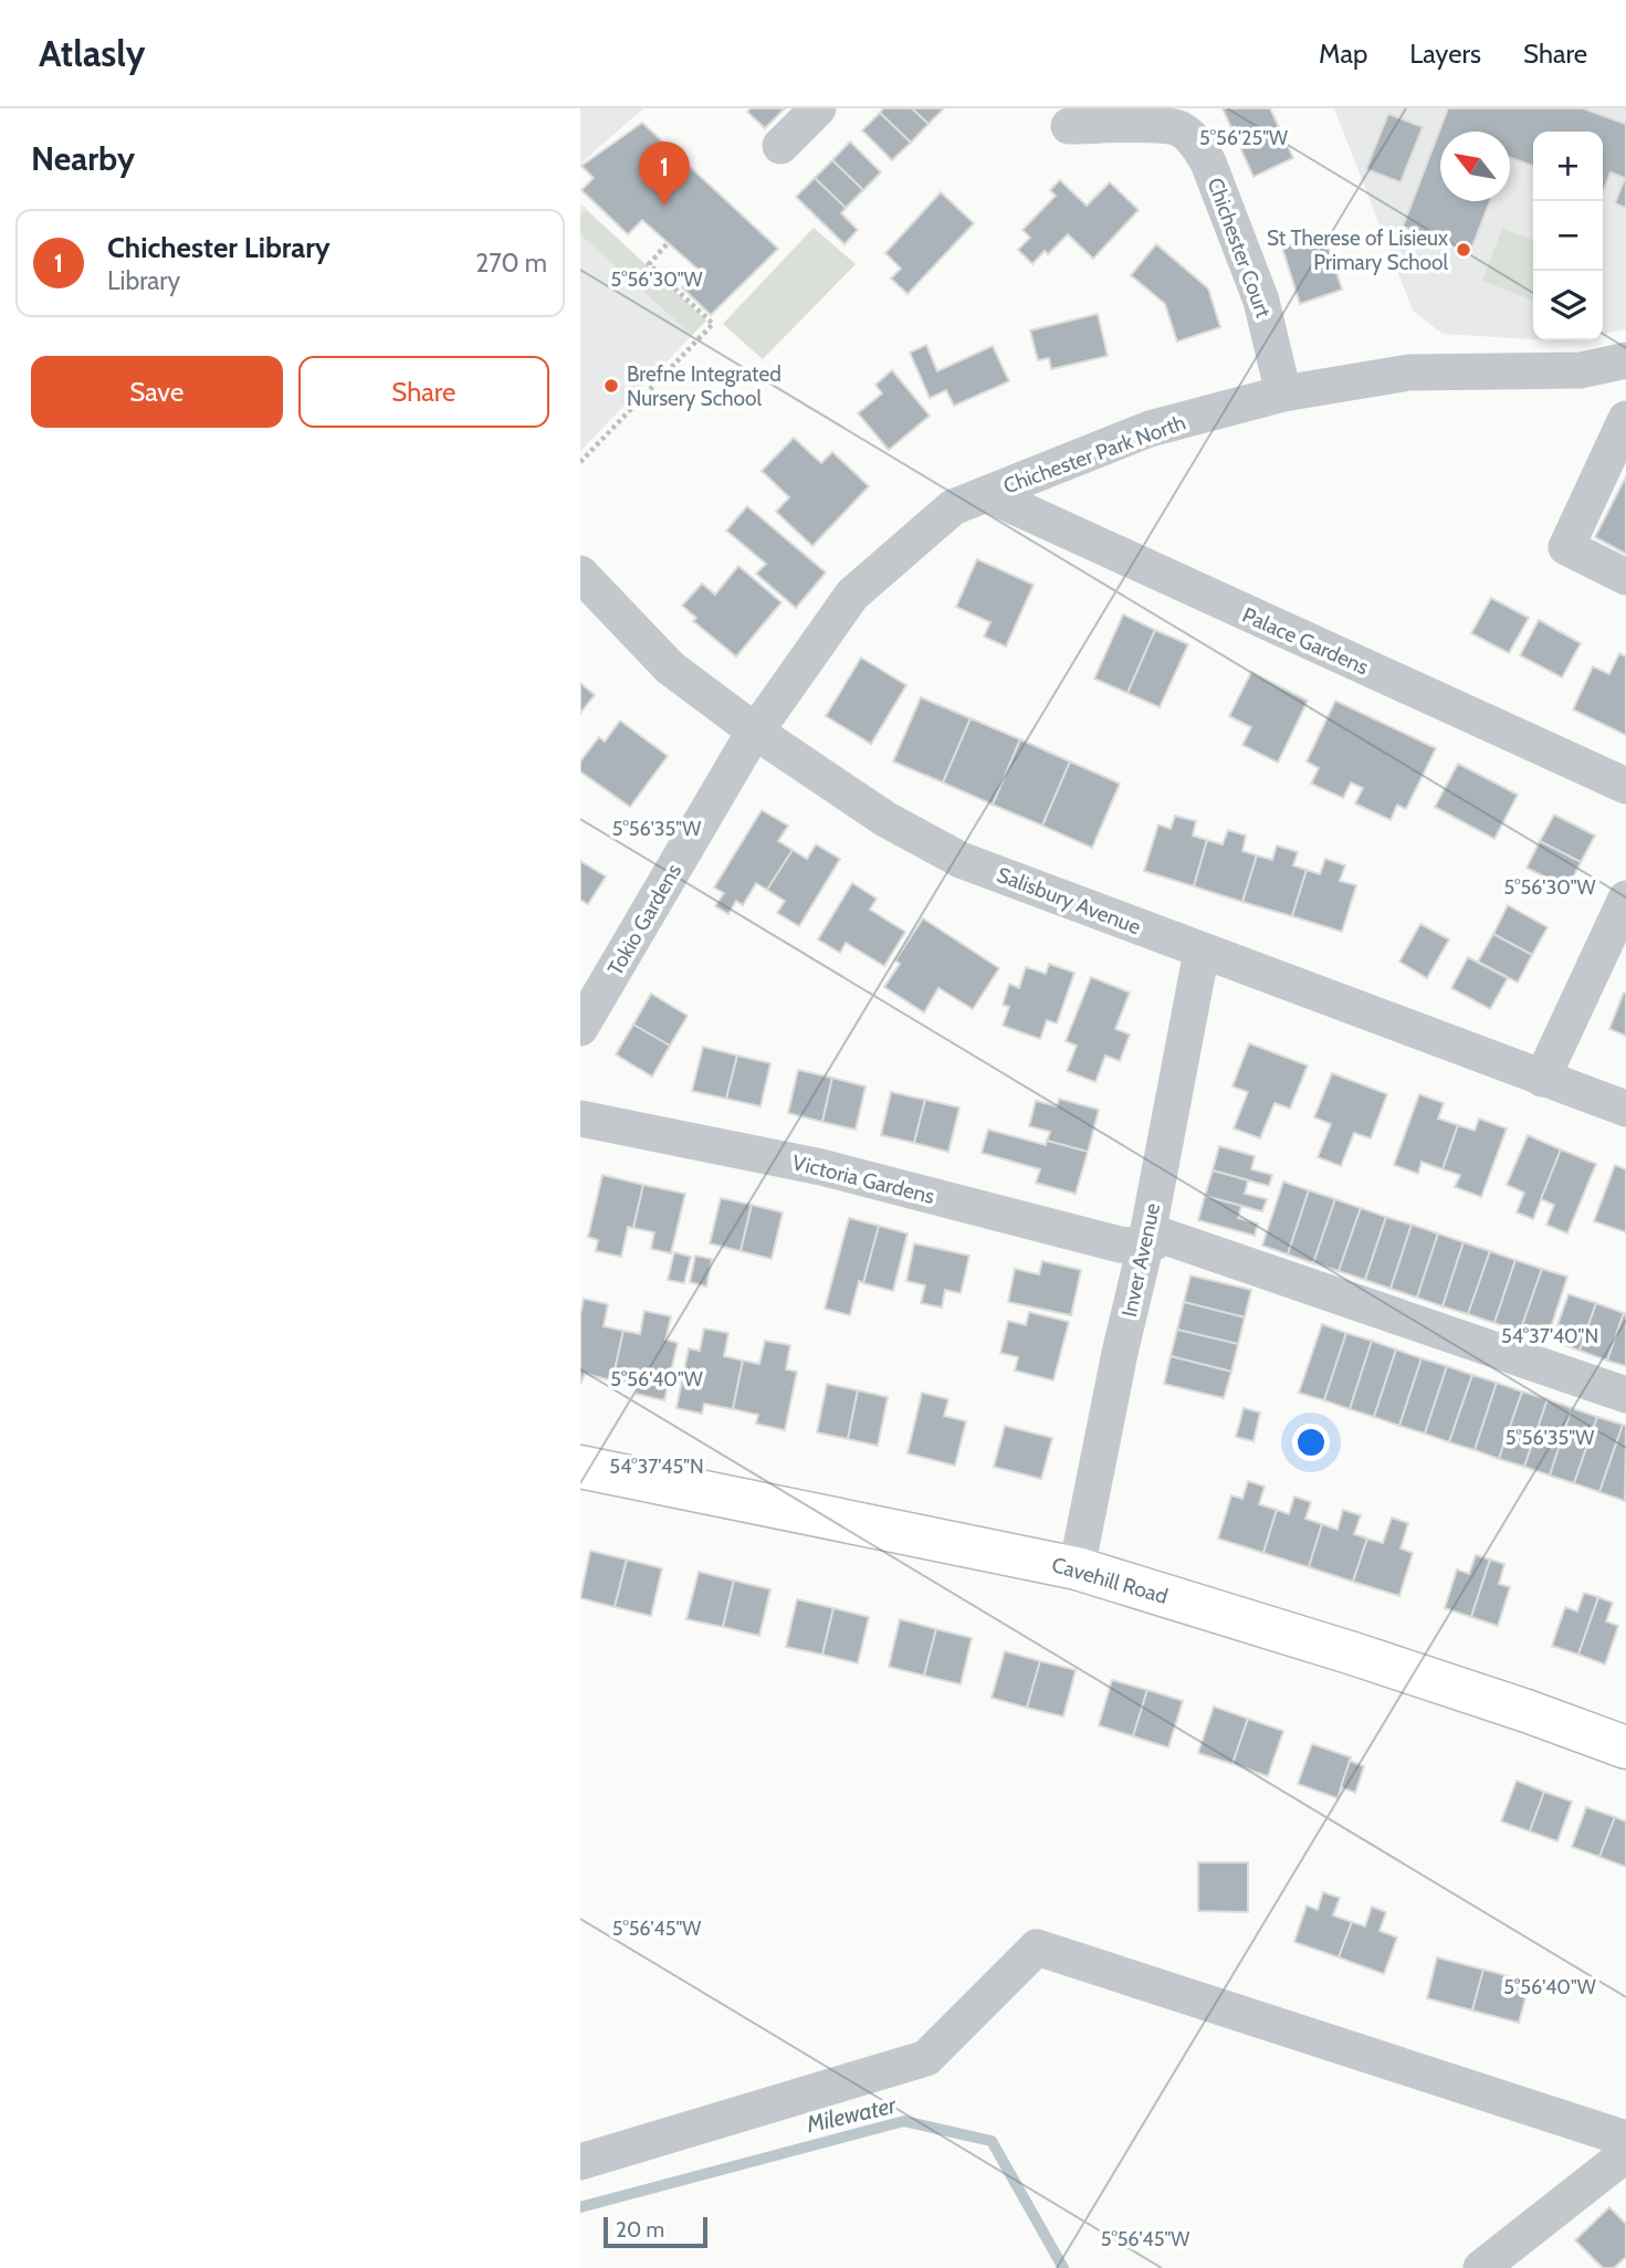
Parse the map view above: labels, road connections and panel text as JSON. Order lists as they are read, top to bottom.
{
  "streets": {
    "main road": ["Cavehill Road"],
    "street": [
      "Chichester Court",
      "Chichester Park North",
      "Palace Gardens",
      "Salisbury Avenue",
      "Tokio Gardens",
      "Victoria Gardens",
      "Inver Avenue"
    ]
  },
  "crossings": [
    ["Chichester Court", "Chichester Park North"],
    ["Chichester Park North", "Palace Gardens"],
    ["Chichester Park North", "Salisbury Avenue"],
    ["Chichester Park North", "Tokio Gardens"],
    ["Salisbury Avenue", "Tokio Gardens"],
    ["Salisbury Avenue", "Inver Avenue"],
    ["Victoria Gardens", "Inver Avenue"],
    ["Inver Avenue", "Cavehill Road"]
  ],
  "water": ["Milewater"],
  "places": ["St Therese of Lisieux Primary School", "Brefne Integrated Nursery School"],
  "scale_bar": "20 m",
  "north": "top left",
  "page": {
    "header": "Atlasly",
    "nav": ["Map", "Layers", "Share"],
    "heading": "Nearby",
    "map_buttons": ["+", "−"],
    "pins": "1",
    "list": [
      {
        "mark": "1",
        "name": "Chichester Library",
        "note": "Library",
        "value": "270 m"
      }
    ],
    "buttons": ["Save", "Share"],
    "scale": "20 m"
  },
  "coordinates": [
    "5°56'25\"W",
    "5°56'30\"W",
    "5°56'35\"W",
    "54°37'40\"N",
    "5°56'40\"W",
    "54°37'45\"N",
    "5°56'45\"W"
  ]
}
